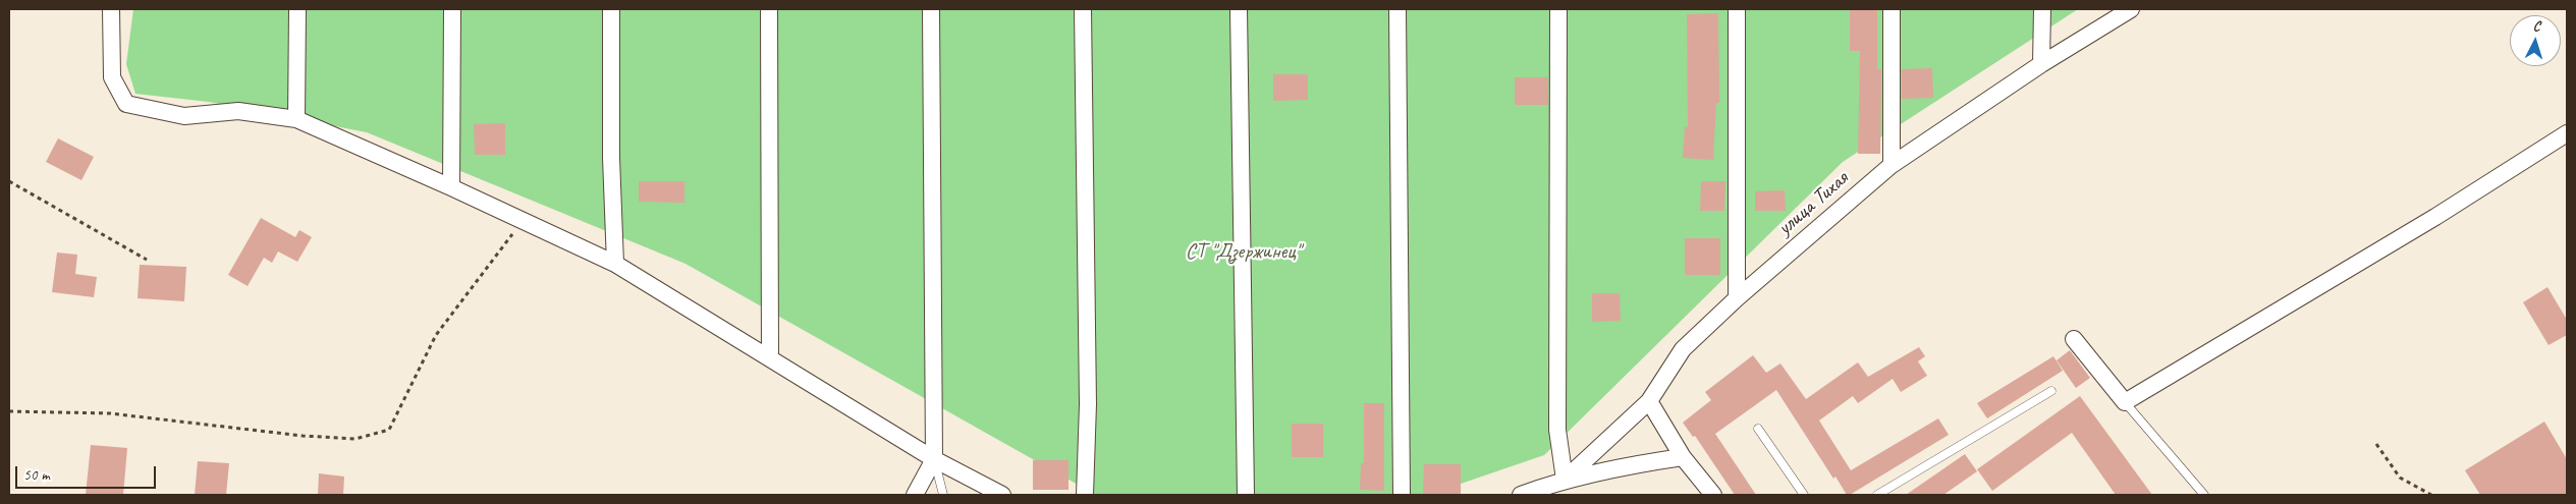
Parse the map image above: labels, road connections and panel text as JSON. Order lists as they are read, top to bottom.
{
  "streets": {
    "street": ["улица Тихая"]
  },
  "parks": ["СТ \"Дзержинец\""],
  "scale_bar": "50 m",
  "north": "top"
}
